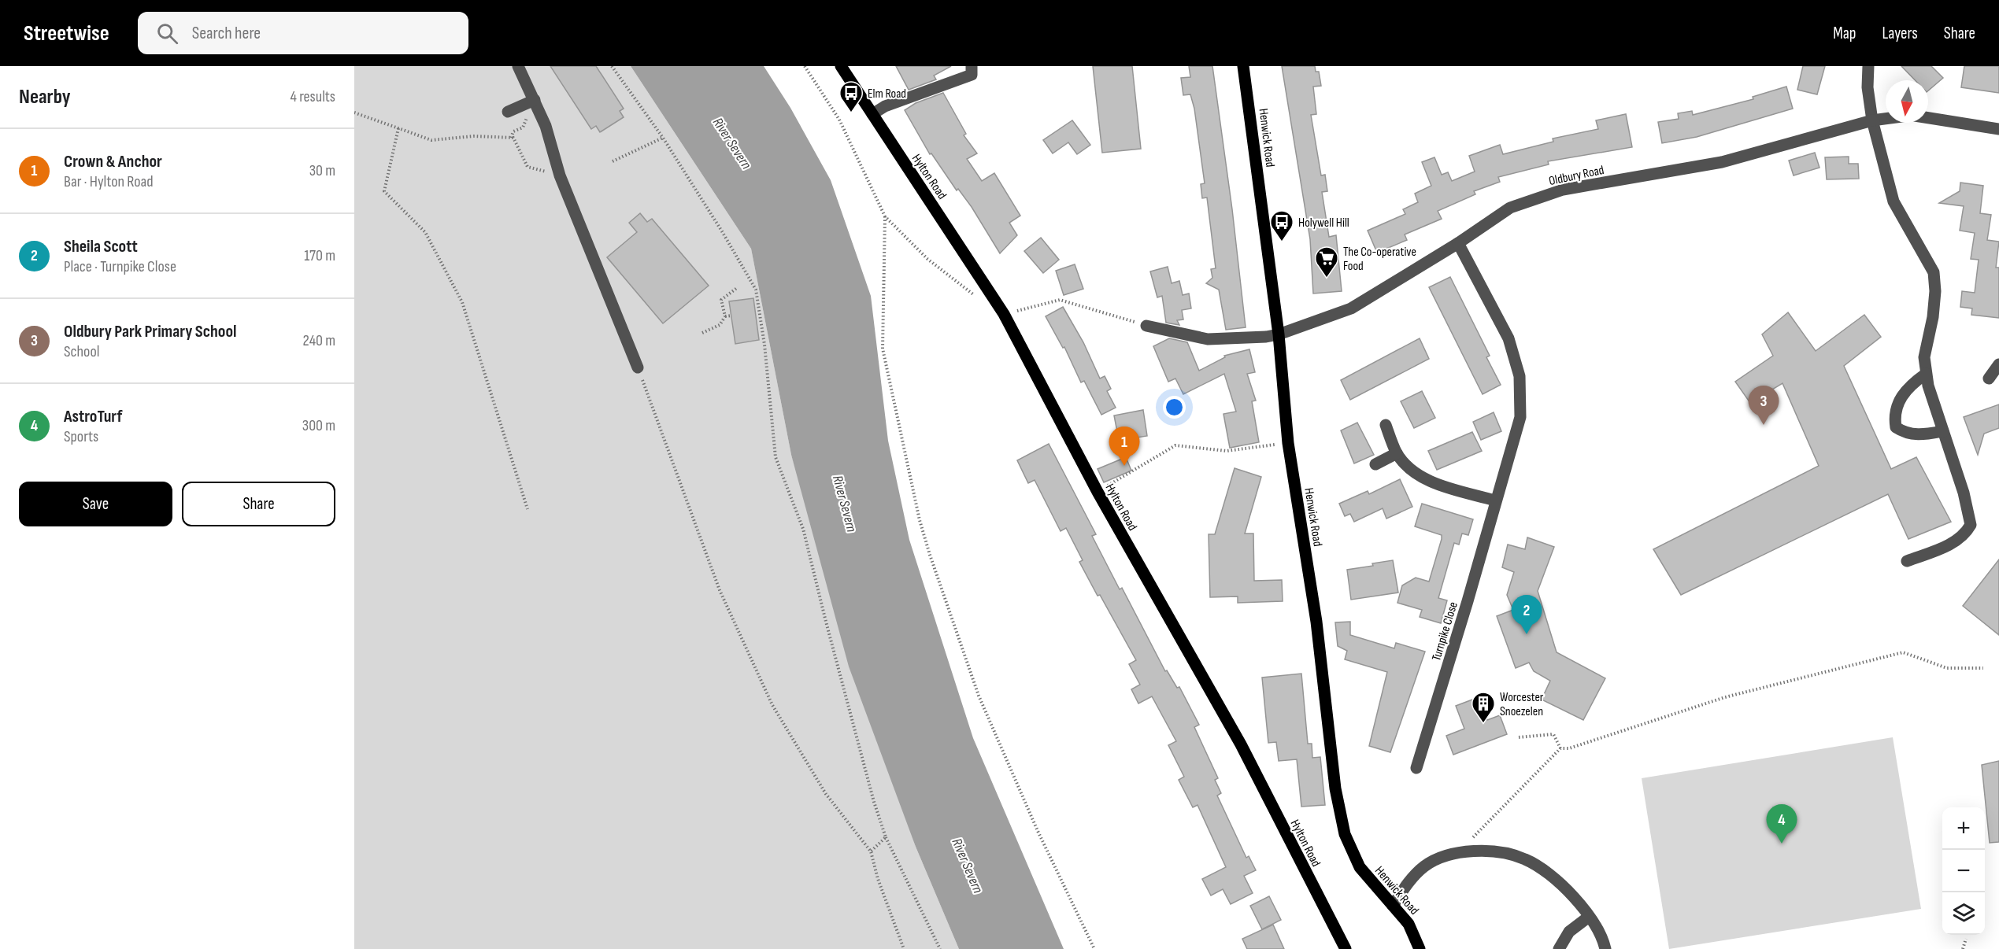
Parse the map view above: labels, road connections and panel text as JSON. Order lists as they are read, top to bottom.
{
  "streets": {
    "main road": ["Henwick Road", "Hylton Road"],
    "street": ["Oldbury Road", "Turnpike Close"]
  },
  "crossings": [
    ["Henwick Road", "Oldbury Road"],
    ["Oldbury Road", "Turnpike Close"]
  ],
  "water": ["River Severn"],
  "places": {
    "bus stop": ["Elm Road", "Holywell Hill"],
    "supermarket": ["The Co-operative Food"],
    "building": ["Worcester Snoezelen"]
  },
  "north": "bottom",
  "page": {
    "header": "Streetwise",
    "search": "Search here",
    "nav": ["Map", "Layers", "Share"],
    "heading": ["Nearby", "4 results"],
    "list": [
      {
        "mark": "1",
        "name": "Crown & Anchor",
        "note": "Bar · Hylton Road",
        "value": "30 m"
      },
      {
        "mark": "2",
        "name": "Sheila Scott",
        "note": "Place · Turnpike Close",
        "value": "170 m"
      },
      {
        "mark": "3",
        "name": "Oldbury Park Primary School",
        "note": "School",
        "value": "240 m"
      },
      {
        "mark": "4",
        "name": "AstroTurf",
        "note": "Sports",
        "value": "300 m"
      }
    ],
    "pins": [
      "3",
      "1",
      "2",
      "4"
    ],
    "buttons": ["Save", "Share"],
    "map_buttons": ["+", "−"]
  }
}
